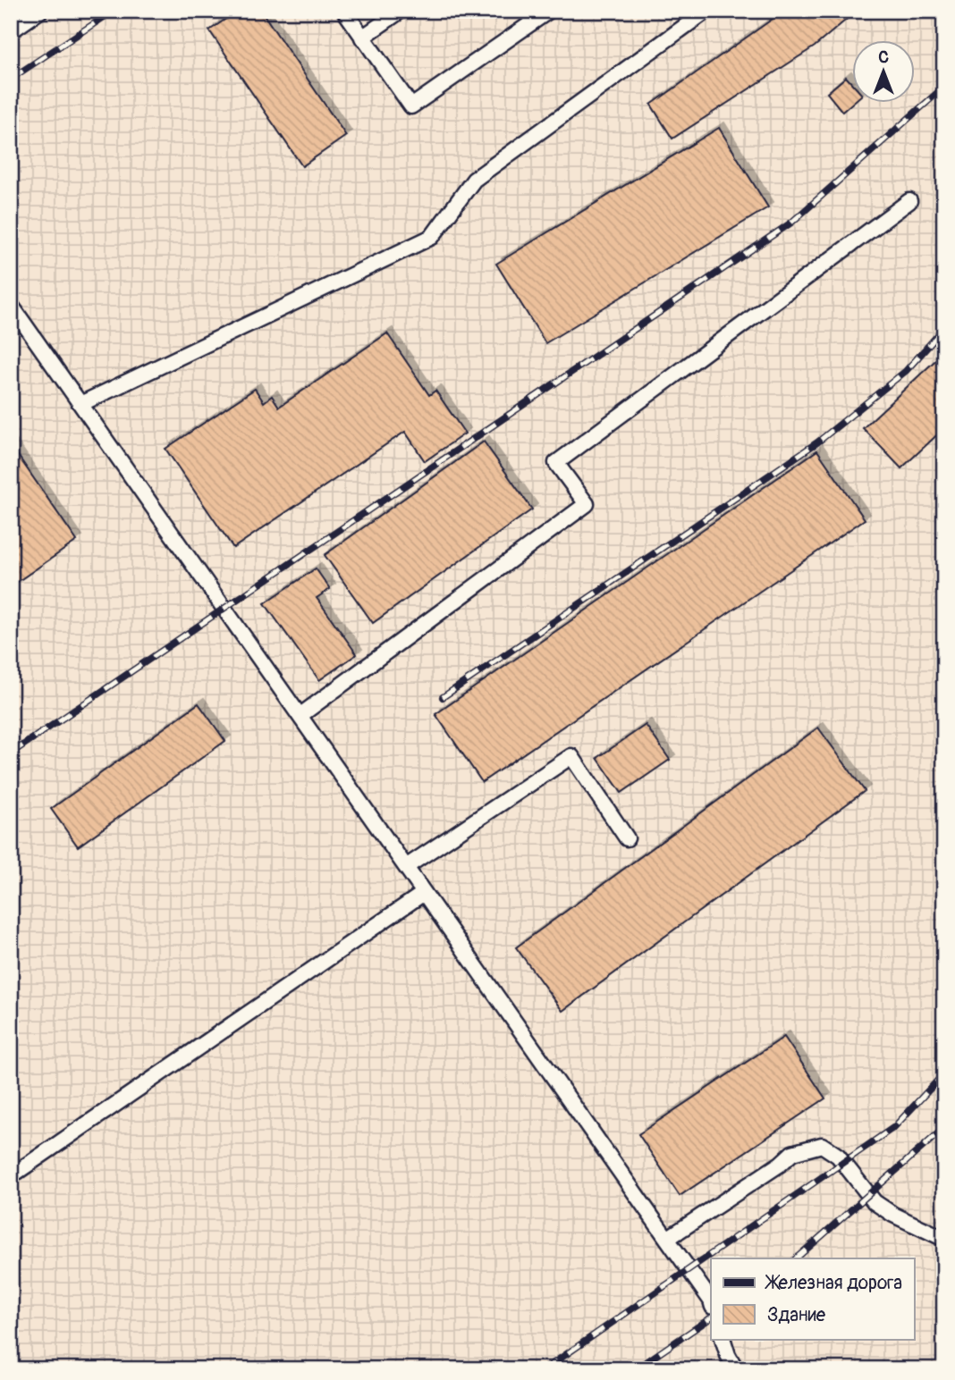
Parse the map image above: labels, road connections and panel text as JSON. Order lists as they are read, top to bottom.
{
  "legend": ["Железная дорога", "Здание"],
  "north": "top"
}
